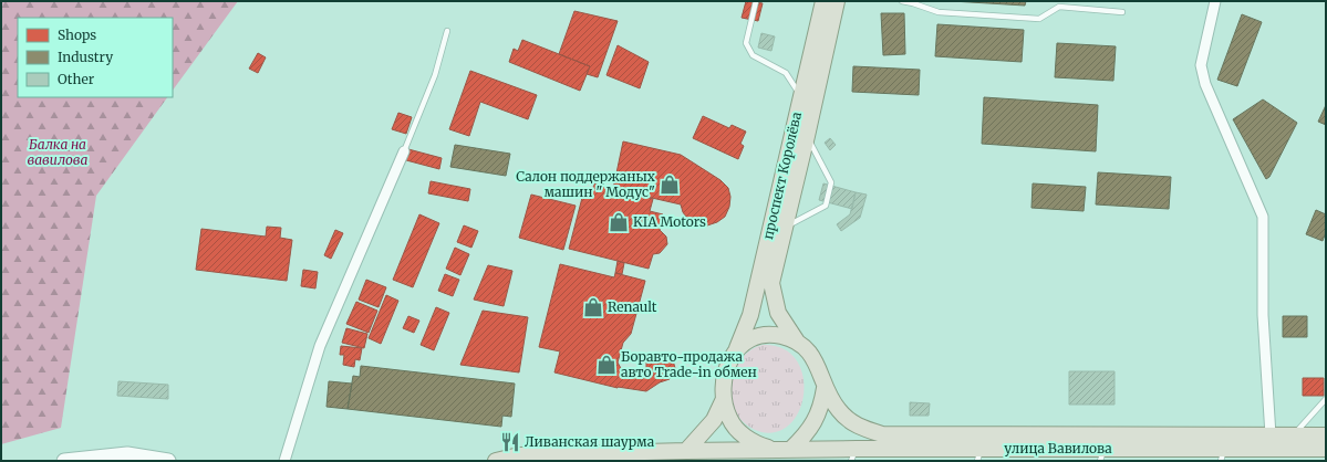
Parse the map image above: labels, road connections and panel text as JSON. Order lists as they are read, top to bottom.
{
  "streets": {
    "main road": ["проспект Королёва", "улица Вавилова"]
  },
  "crossings": [
    ["проспект Королёва", "улица Вавилова"]
  ],
  "parks": ["Балка на вавилова"],
  "places": {
    "shop": [
      "Салон поддержаных машин \" Модус\"",
      "KIA Motors",
      "Renault",
      "Боравто-продажа авто Trade-in обмен"
    ],
    "restaurant": ["Ливанская шаурма"]
  },
  "legend": ["Shops", "Industry", "Other"]
}
